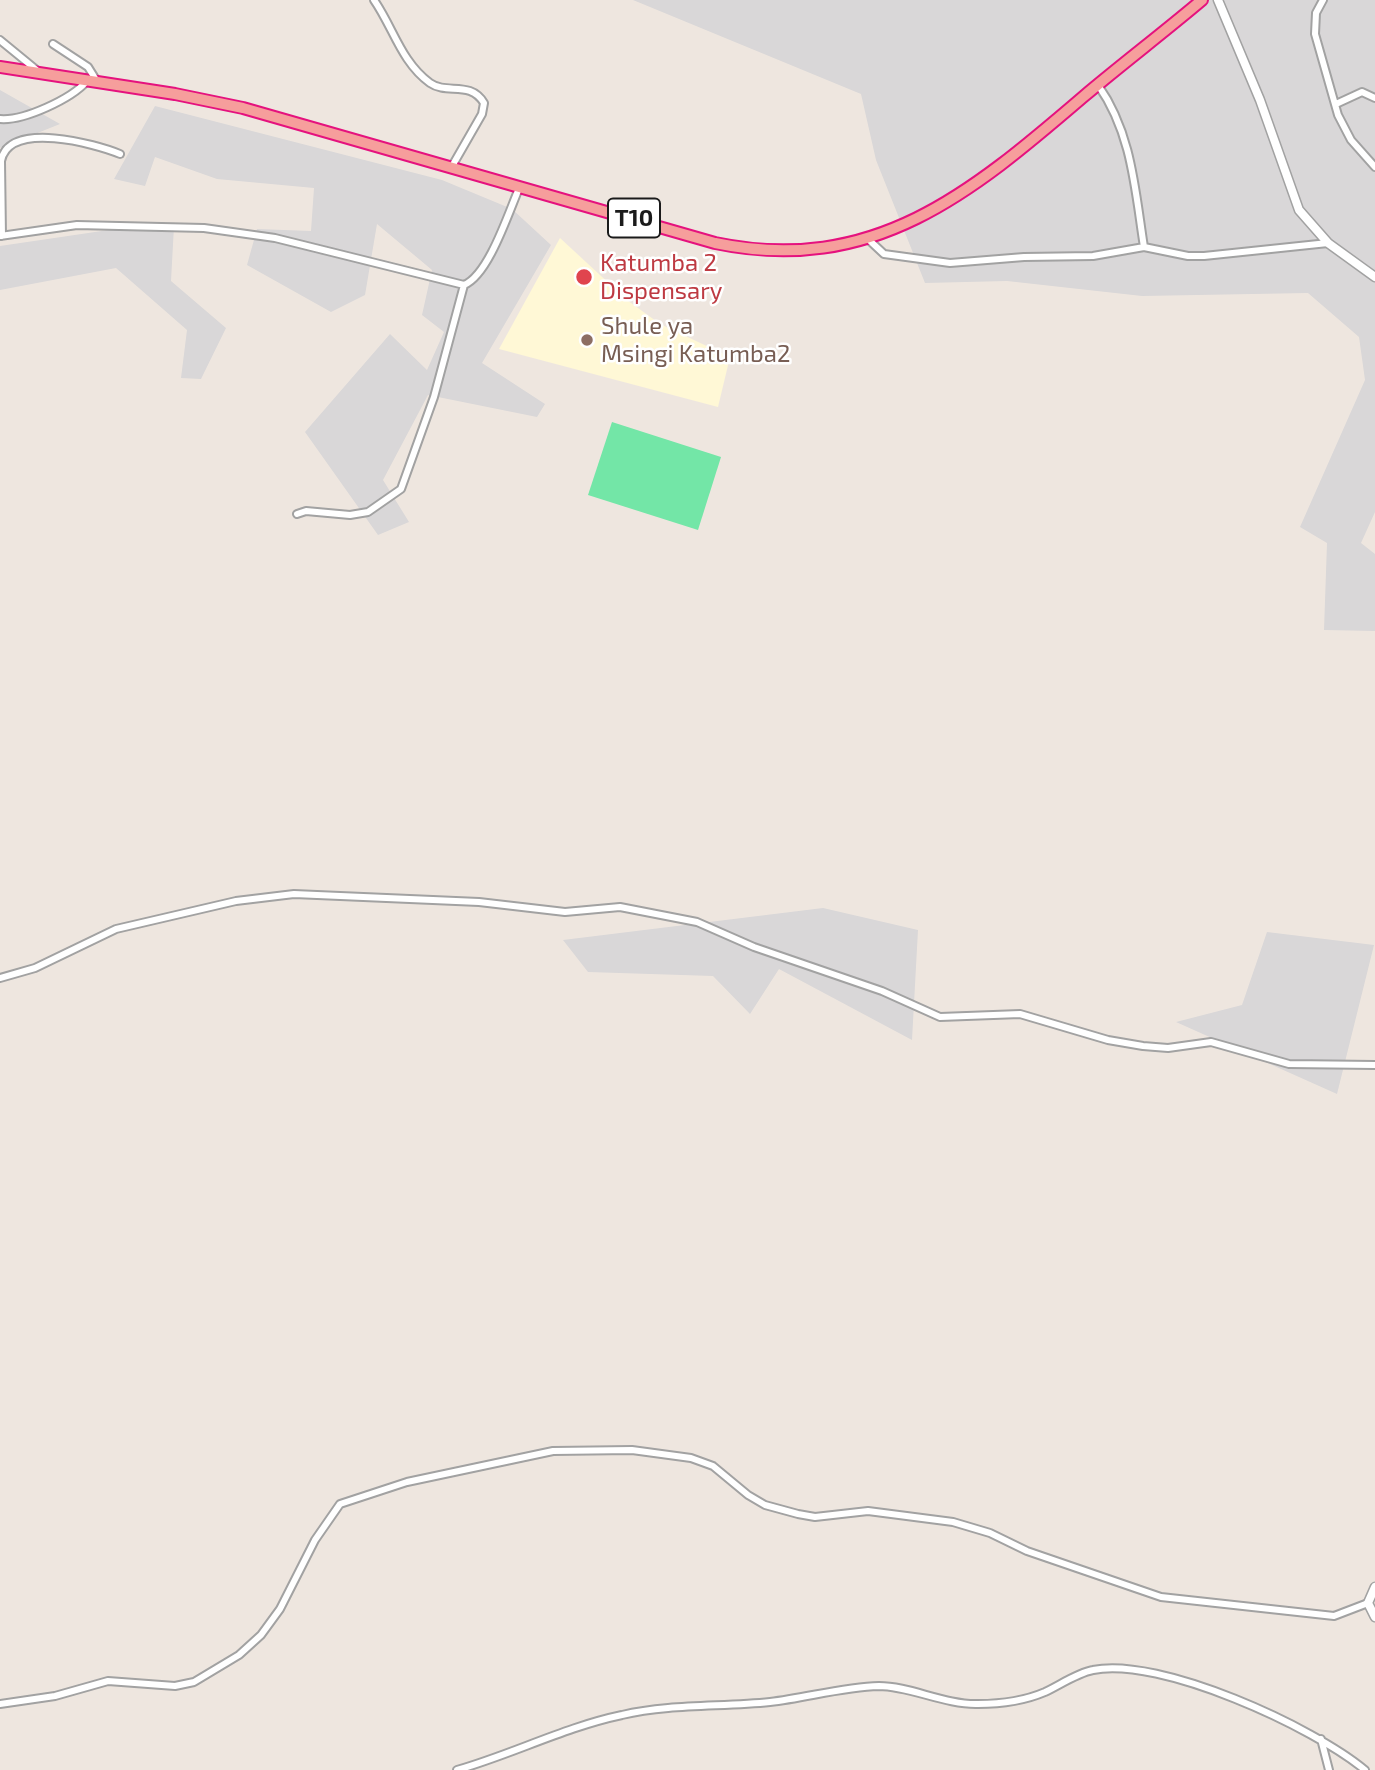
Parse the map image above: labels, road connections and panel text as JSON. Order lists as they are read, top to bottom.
{
  "streets": {
    "highway": ["T10"]
  },
  "places": ["Katumba 2 Dispensary", "Shule ya Msingi Katumba2"]
}
